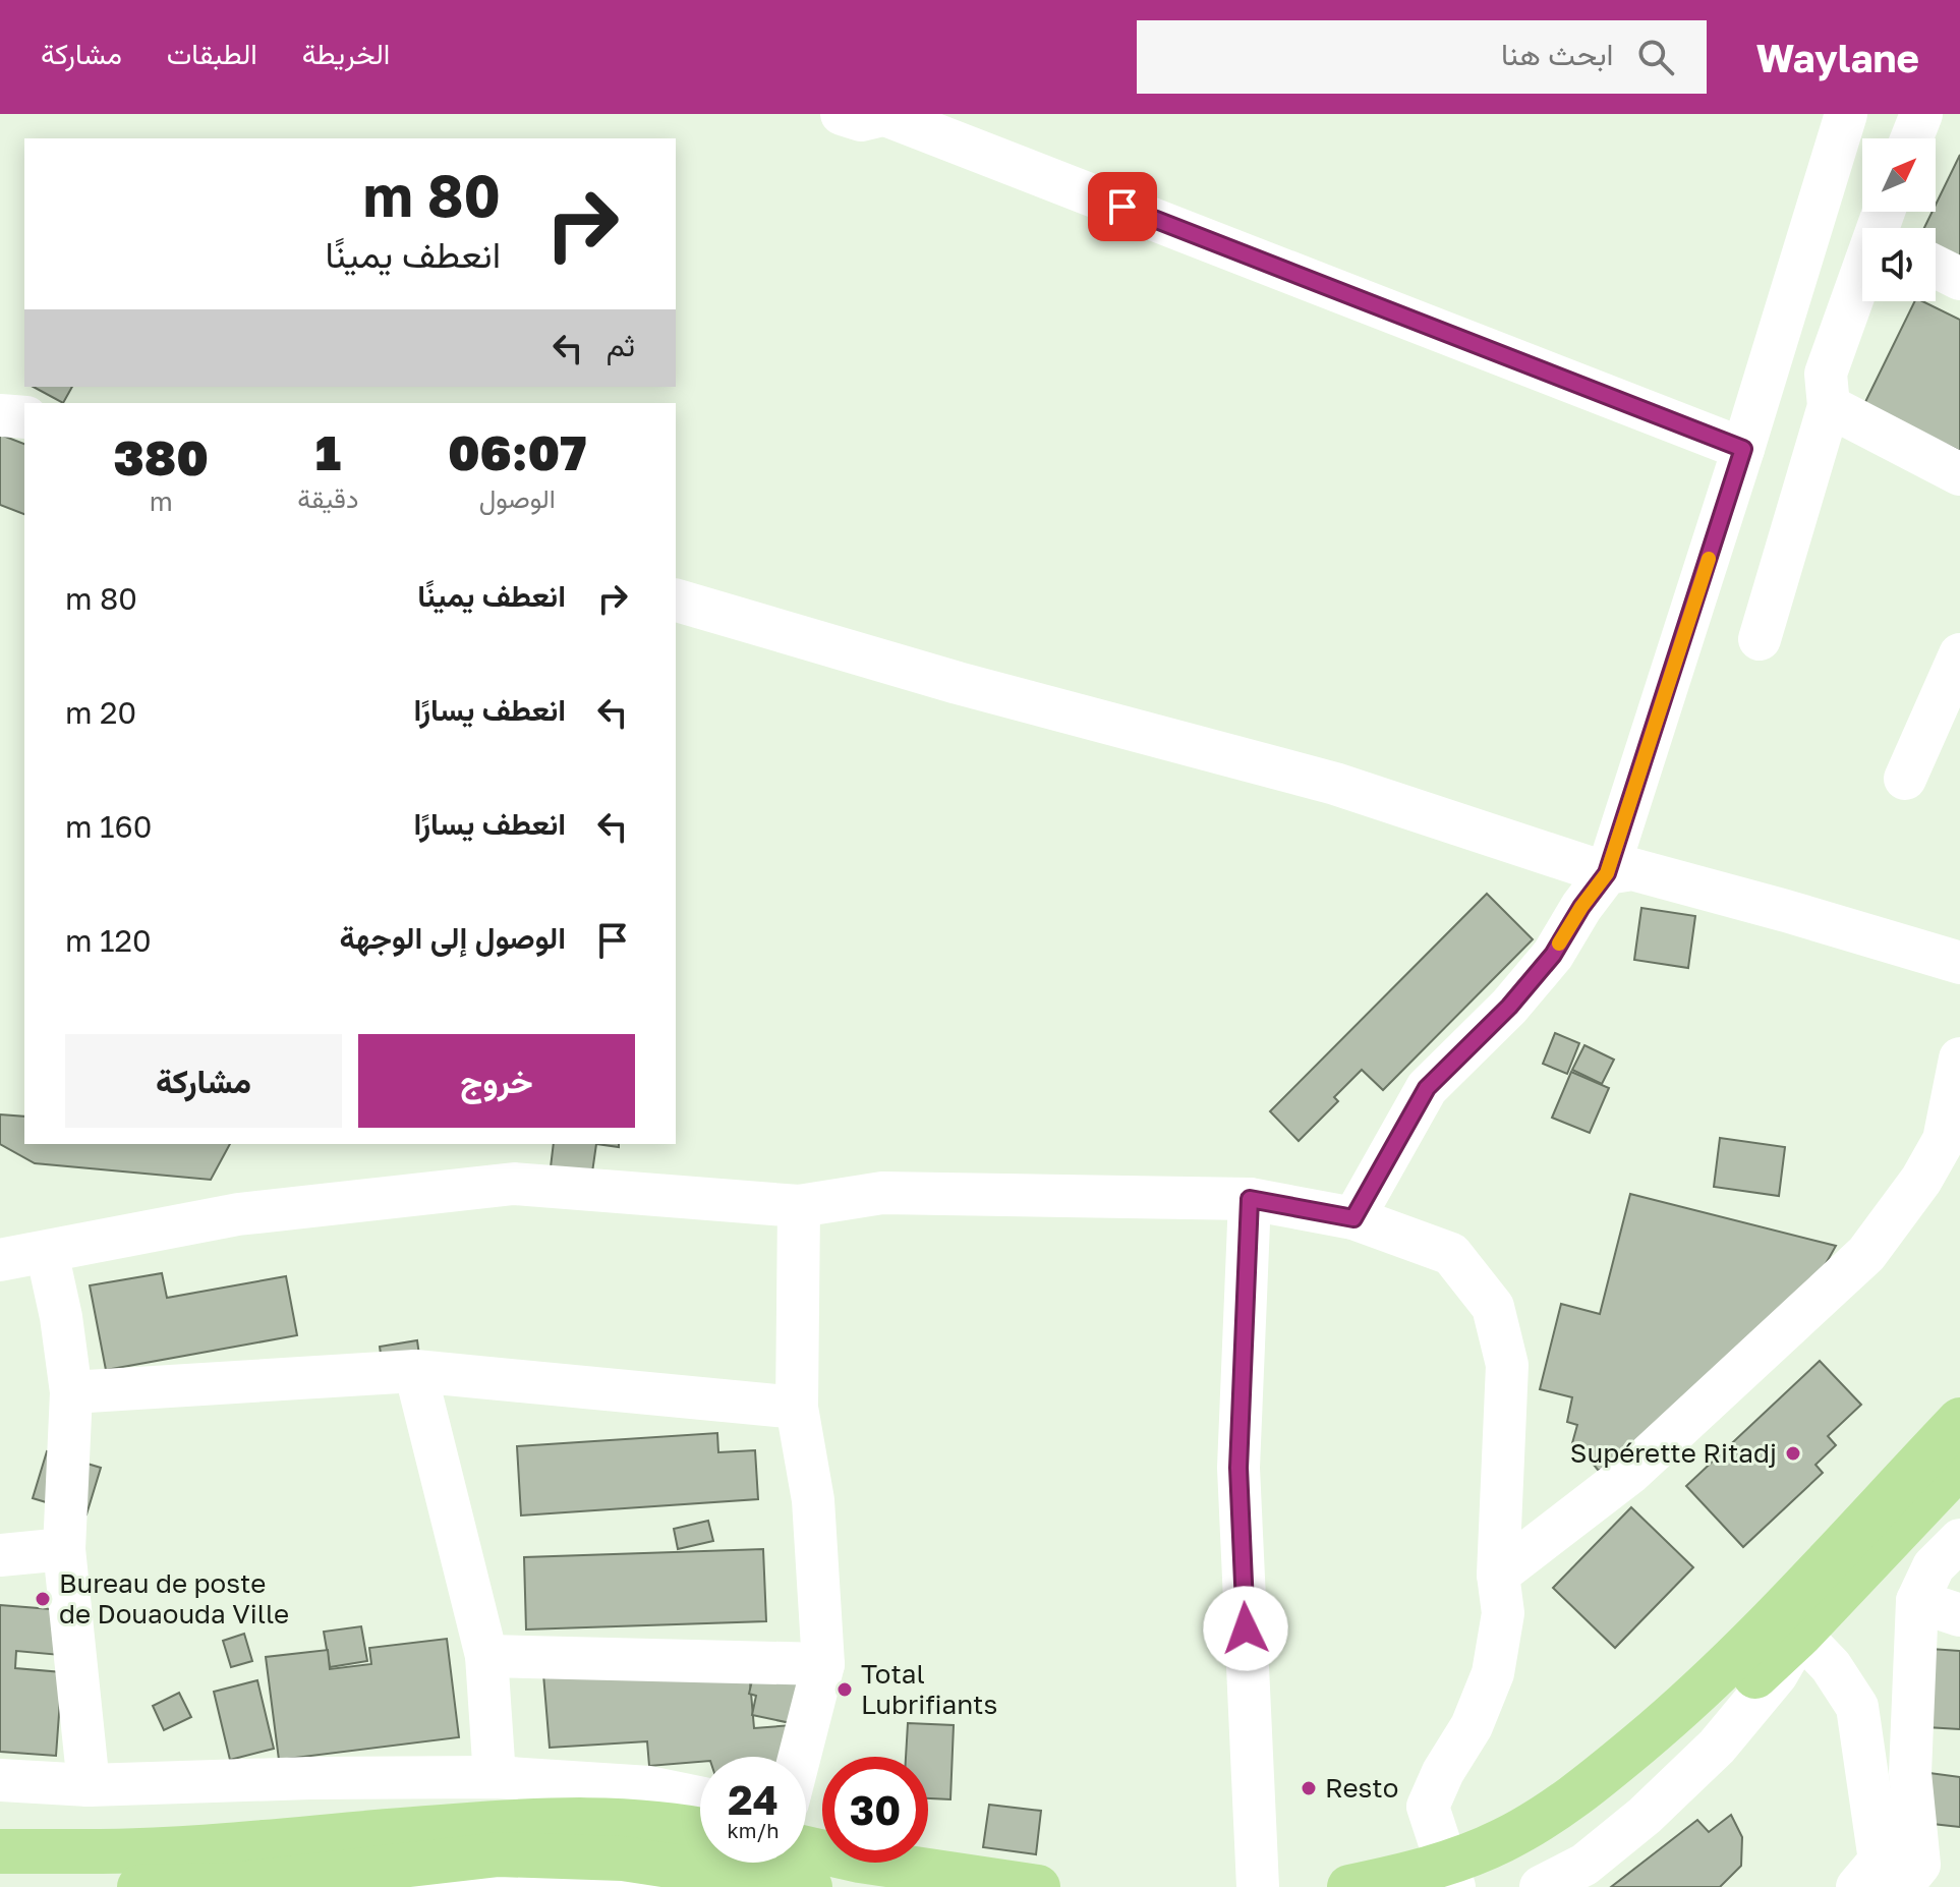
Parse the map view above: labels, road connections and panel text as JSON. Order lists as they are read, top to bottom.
{
  "places": [
    "Supérette Ritadj",
    "Bureau de poste de Douaouda Ville",
    "Total Lubrifiants",
    "Resto"
  ],
  "north": "top right",
  "page": {
    "header": "Waylane",
    "search": "ابحث هنا",
    "nav": ["الخريطة", "الطبقات", "مشاركة"],
    "turn": ["80 m", "انعطف يمينًا"],
    "then": "ثم",
    "eta": [
      "06:07",
      "الوصول",
      "1",
      "دقيقة",
      "380",
      "m"
    ],
    "list": [
      {
        "name": "انعطف يمينًا",
        "value": "80 m"
      },
      {
        "name": "انعطف يسارًا",
        "value": "20 m"
      },
      {
        "name": "انعطف يسارًا",
        "value": "160 m"
      },
      {
        "name": "الوصول إلى الوجهة",
        "value": "120 m"
      }
    ],
    "buttons": ["خروج", "مشاركة"],
    "speed": "24 km/h",
    "limit": "30"
  }
}
